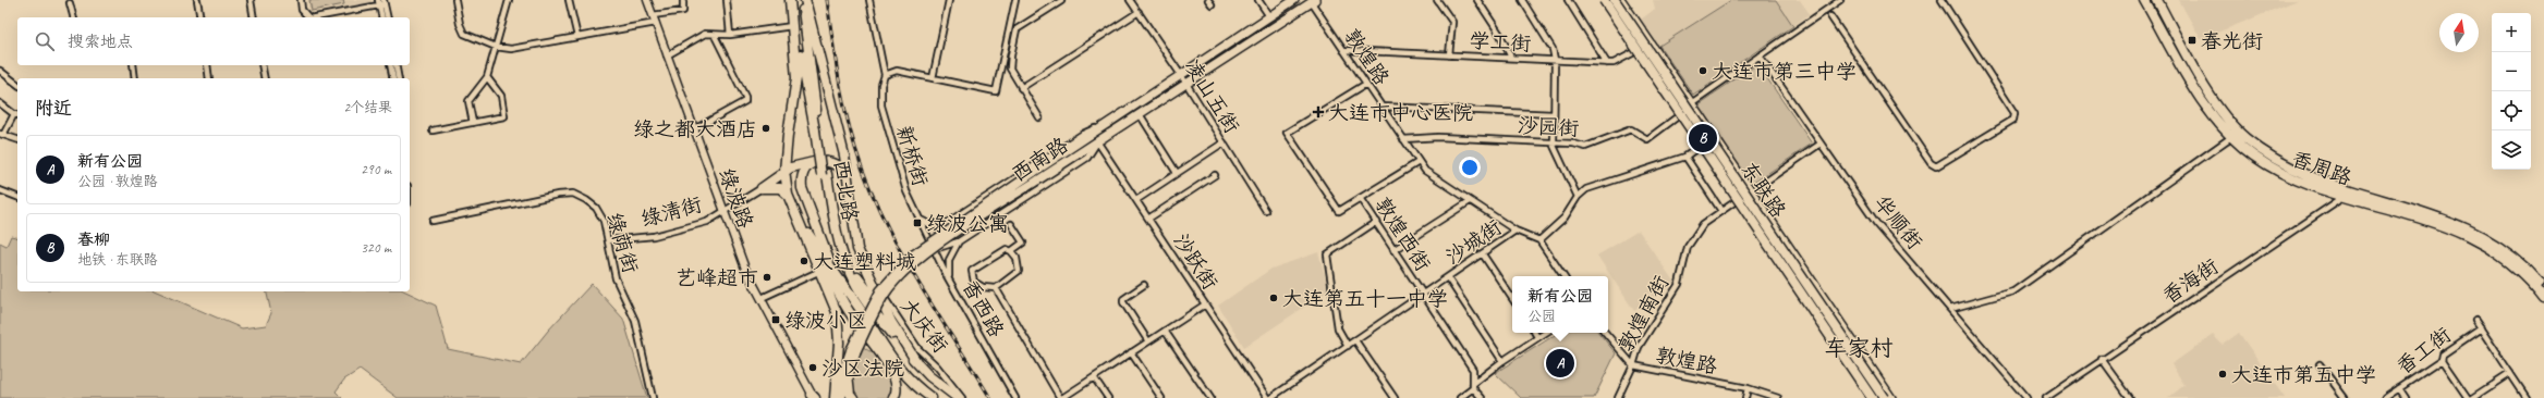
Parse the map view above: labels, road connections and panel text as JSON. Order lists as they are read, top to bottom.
{
  "streets": {
    "highway": ["香周路", "东联路", "西北路"],
    "main road": ["西南路"],
    "street": [
      "学工街",
      "敦煌路",
      "凌山五街",
      "沙园街",
      "新桥街",
      "绿波路",
      "绿清街",
      "华顺街",
      "敦煌西街",
      "沙城街",
      "绿荫街",
      "沙跃街",
      "香海街",
      "香西路",
      "敦煌南街",
      "大庆街",
      "香工街"
    ]
  },
  "crossings": [
    ["学工街", "敦煌路"],
    ["敦煌路", "沙园街"],
    ["敦煌路", "西南路"],
    ["敦煌路", "沙城街"],
    ["敦煌路", "敦煌南街"],
    ["凌山五街", "西南路"],
    ["新桥街", "香西路"],
    ["西南路", "沙跃街"],
    ["香周路", "香海街"],
    ["绿波路", "绿清街"],
    ["绿清街", "绿荫街"],
    ["华顺街", "敦煌南街"],
    ["敦煌西街", "沙城街"],
    ["沙城街", "沙跃街"]
  ],
  "districts": ["车家村"],
  "places": {
    "transit": ["春光街", "绿波公寓", "绿波小区"],
    "other": [
      "大连市第三中学",
      "绿之都大酒店",
      "大连塑料城",
      "艺峰超市",
      "大连第五十一中学",
      "沙区法院",
      "大连市第五中学"
    ],
    "health": ["大连市中心医院"]
  },
  "north": "top",
  "page": {
    "map_buttons": ["+", "−"],
    "search": "搜索地点",
    "heading": ["附近", "2个结果"],
    "pins": ["B", "A"],
    "list": [
      {
        "mark": "A",
        "name": "新有公园",
        "note": "公园 · 敦煌路",
        "value": "290 m"
      },
      {
        "mark": "B",
        "name": "春柳",
        "note": "地铁 · 东联路",
        "value": "320 m"
      }
    ],
    "popup": ["新有公园", "公园"]
  }
}
